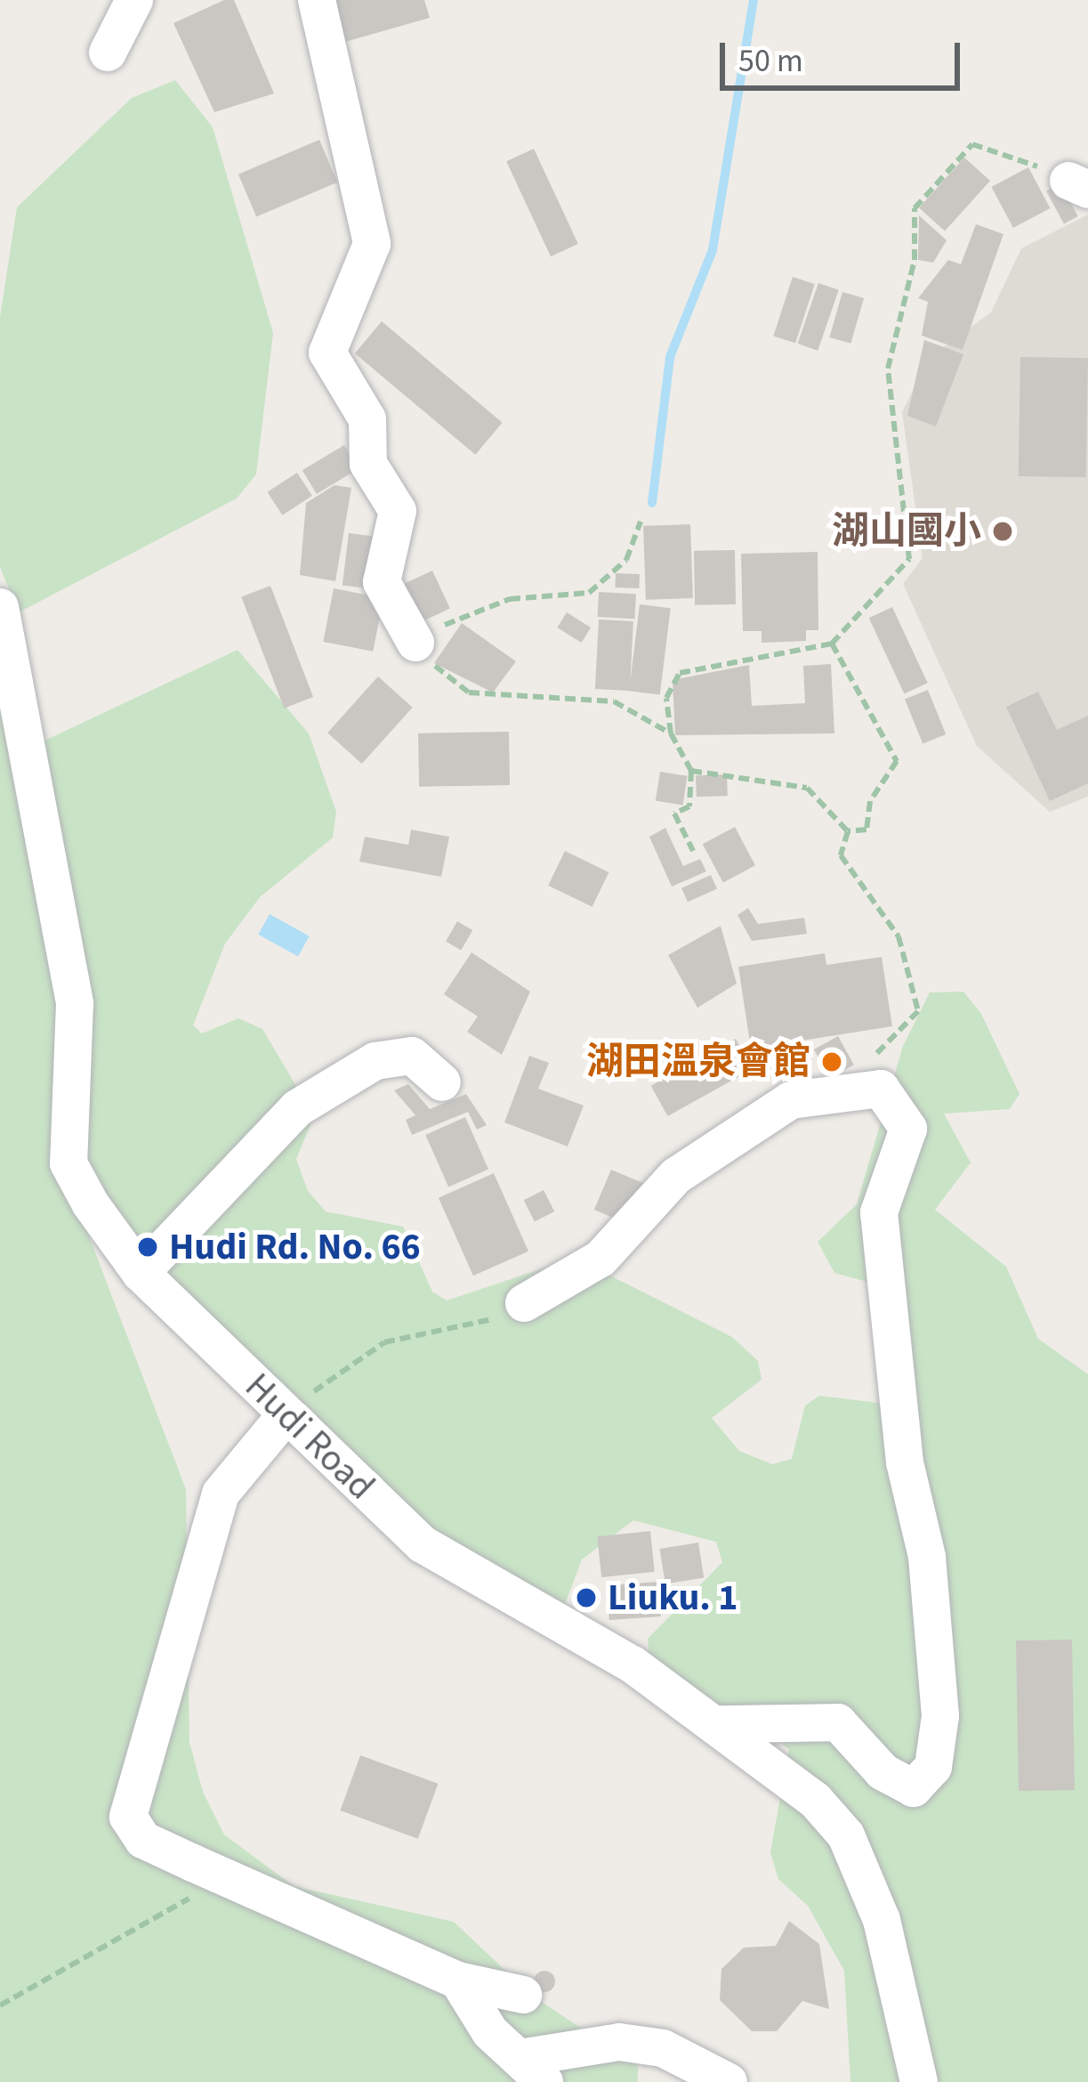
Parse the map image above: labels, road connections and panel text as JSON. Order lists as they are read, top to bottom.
{
  "streets": {
    "street": ["Hudi Road"]
  },
  "places": [
    "湖山國小",
    "湖田溫泉會館",
    "Hudi Rd. No. 66",
    "Liuku. 1"
  ],
  "scale_bar": "50 m"
}
